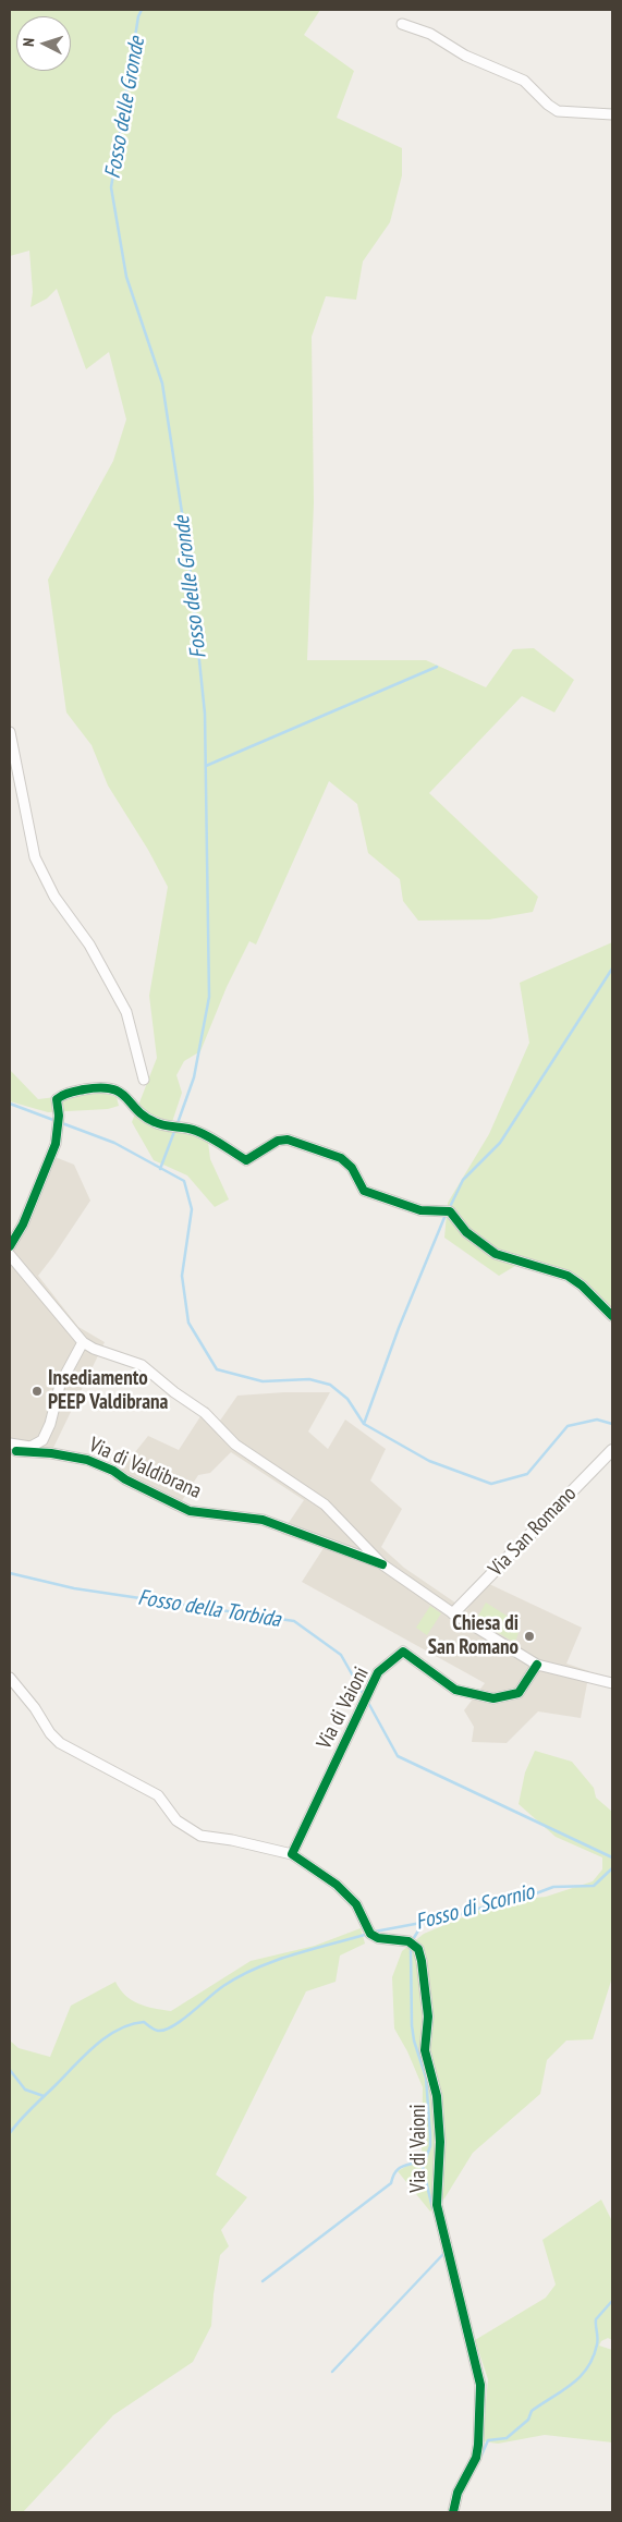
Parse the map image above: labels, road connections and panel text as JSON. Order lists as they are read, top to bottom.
{
  "streets": {
    "street": ["Via di Valdibrana", "Via San Romano", "Via di Vaioni"]
  },
  "crossings": [
    ["Via di Valdibrana", "Via San Romano"],
    ["Via di Valdibrana", "Via di Vaioni"]
  ],
  "water": ["Fosso delle Gronde", "Fosso della Torbida", "Fosso di Scornio"],
  "places": ["Insediamento PEEP Valdibrana", "Chiesa di San Romano"],
  "north": "left"
}
